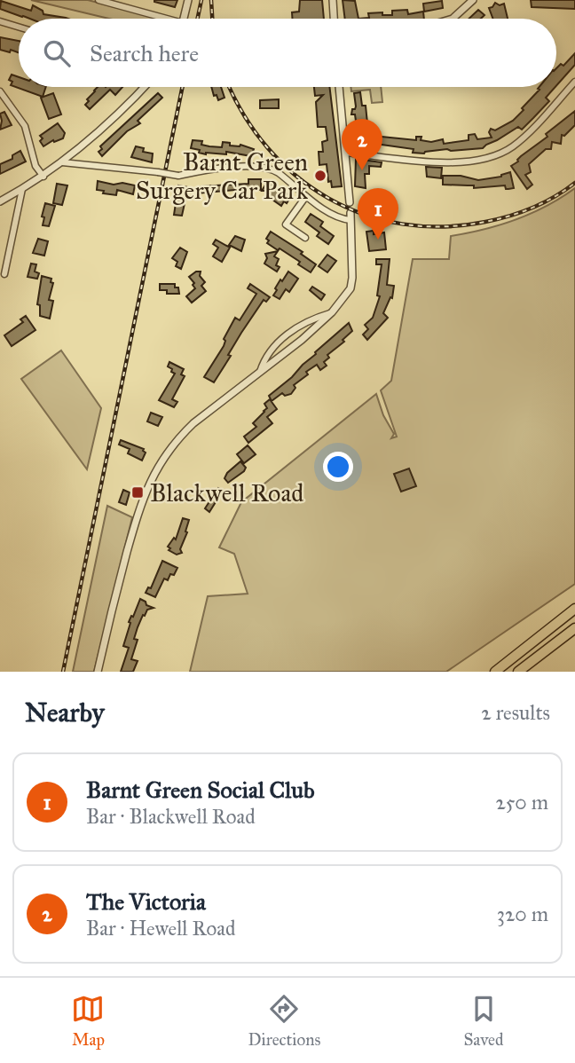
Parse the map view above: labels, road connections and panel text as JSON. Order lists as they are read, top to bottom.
{
  "places": {
    "other": ["Barnt Green Surgery Car Park"],
    "transit": ["Blackwell Road"]
  },
  "page": {
    "search": "Search here",
    "pins": ["2", "1"],
    "heading": ["Nearby", "2 results"],
    "list": [
      {
        "mark": "1",
        "name": "Barnt Green Social Club",
        "note": "Bar · Blackwell Road",
        "value": "250 m"
      },
      {
        "mark": "2",
        "name": "The Victoria",
        "note": "Bar · Hewell Road",
        "value": "320 m"
      }
    ],
    "nav": ["Map", "Directions", "Saved"]
  }
}
